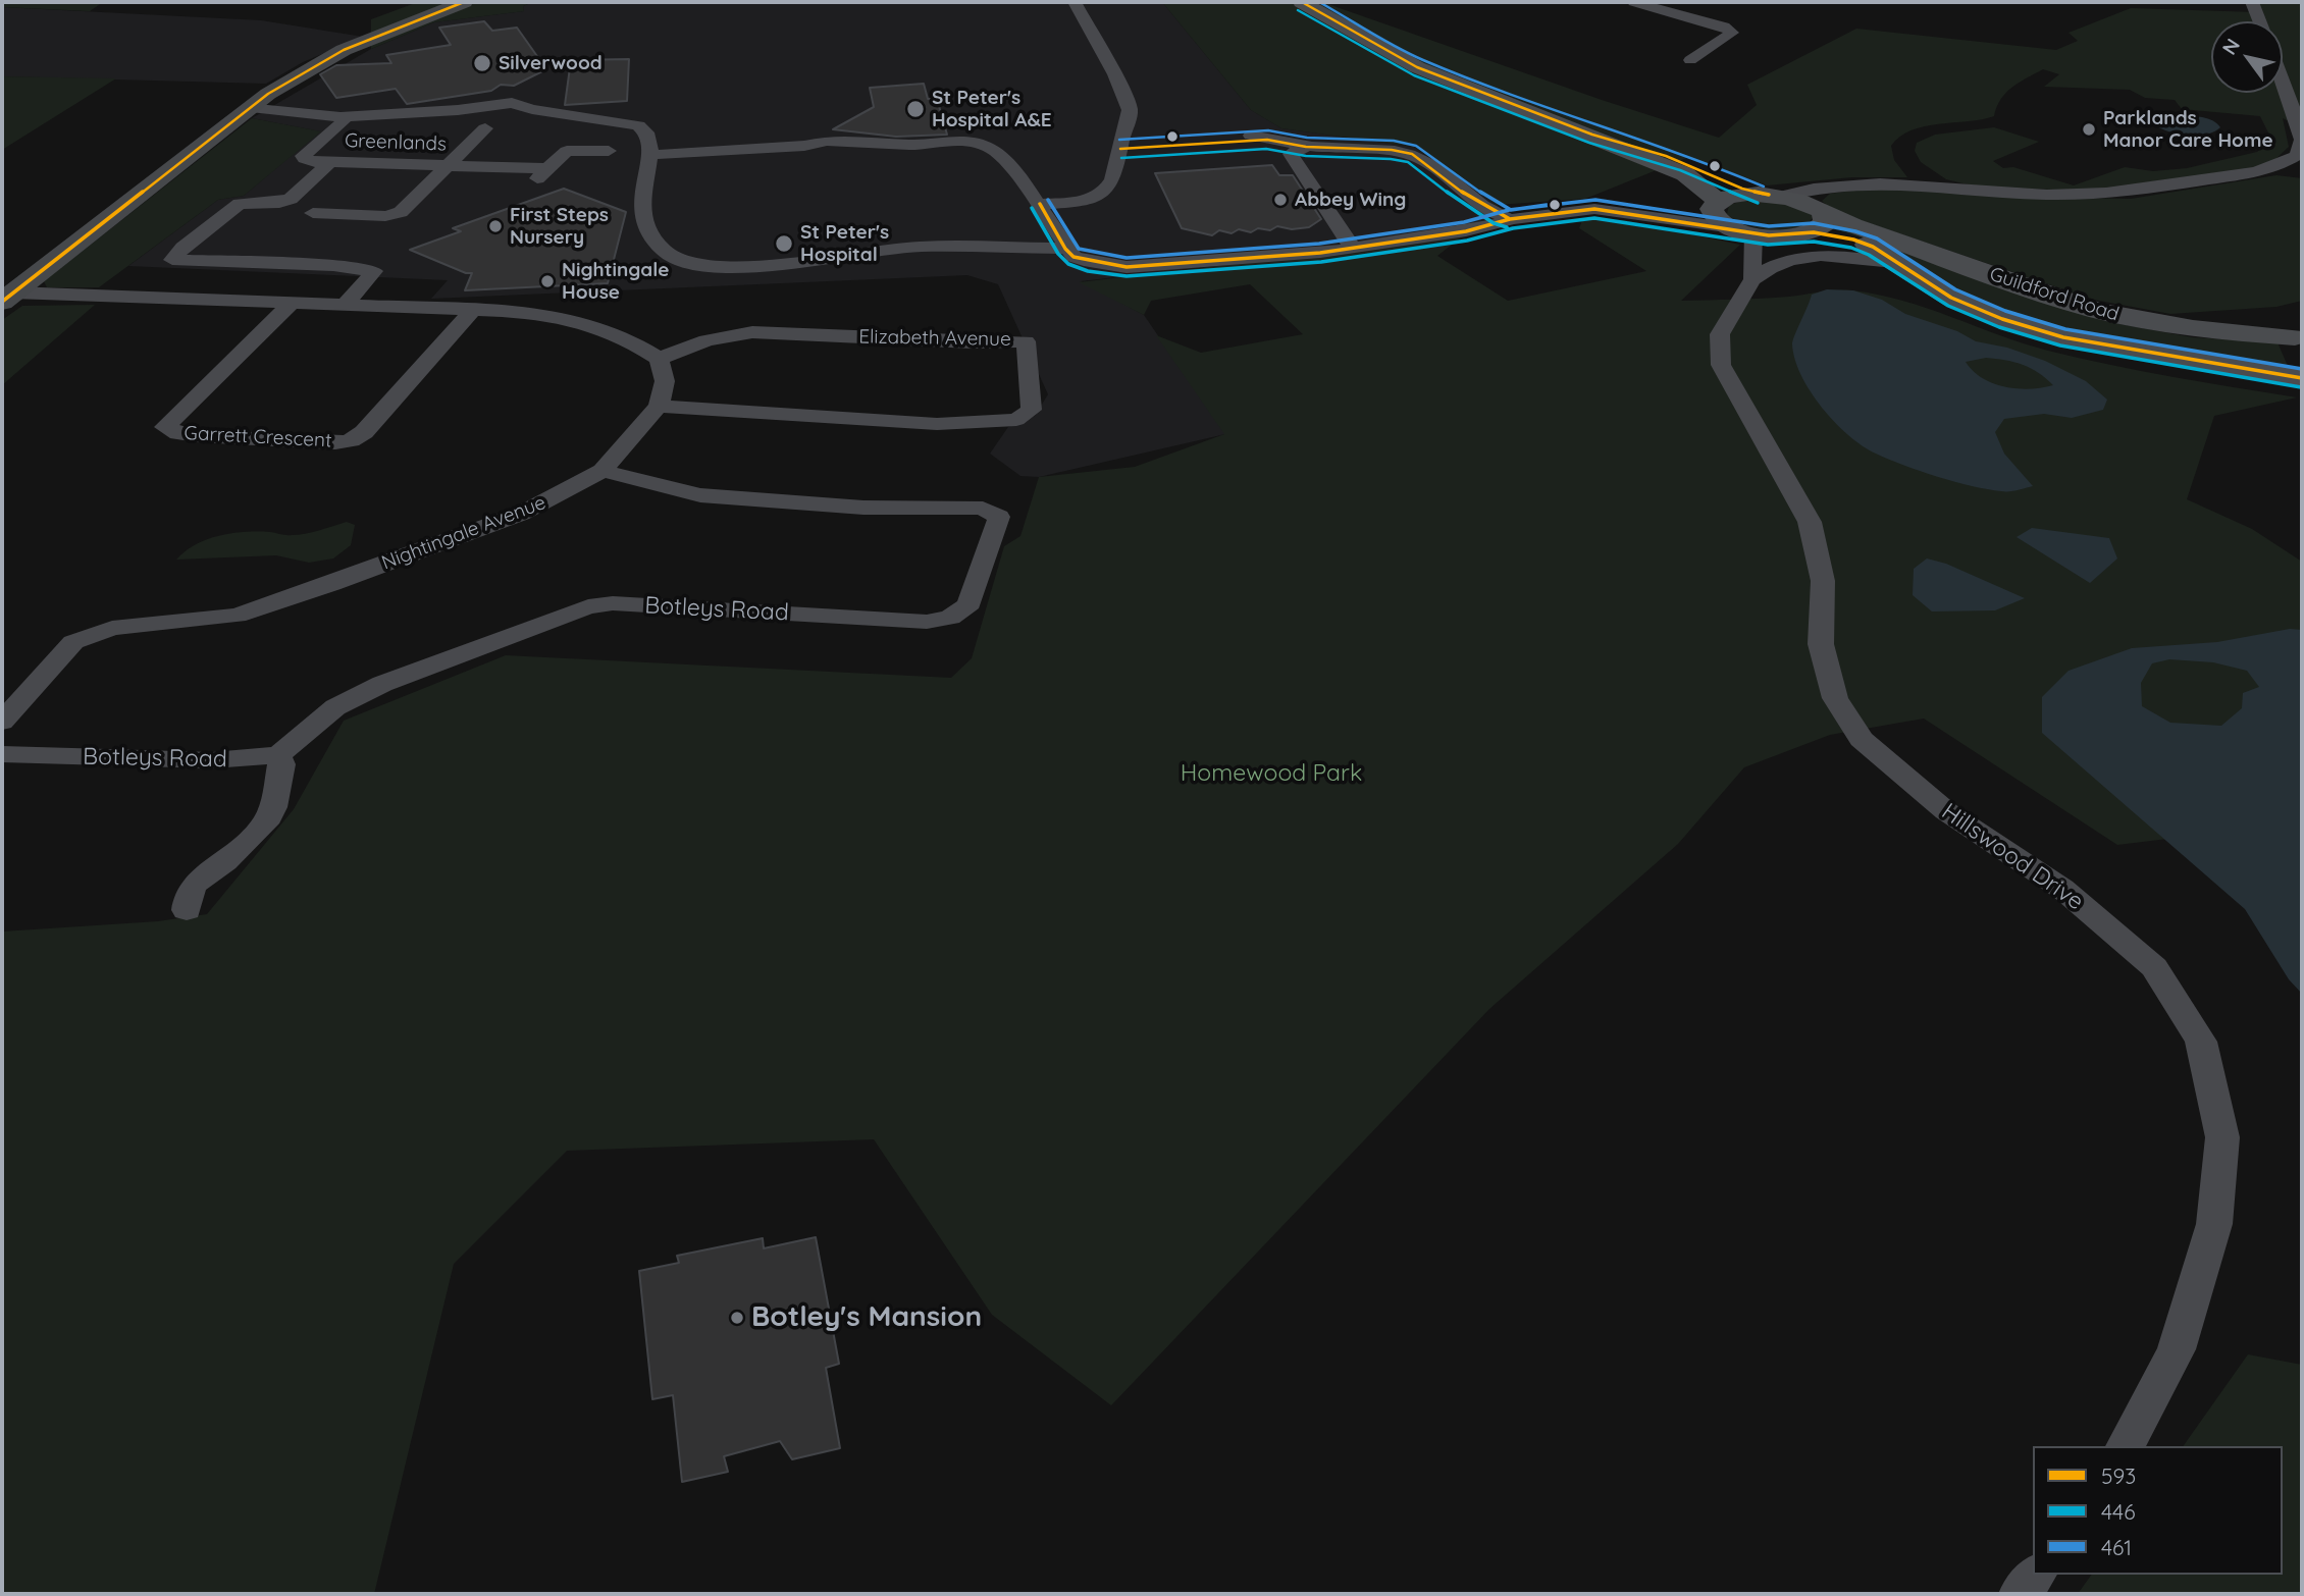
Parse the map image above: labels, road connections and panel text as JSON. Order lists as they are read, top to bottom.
{
  "streets": {
    "main road": ["Guildford Road"],
    "street": [
      "Greenlands",
      "Elizabeth Avenue",
      "Garrett Crescent",
      "Nightingale Avenue",
      "Botleys Road",
      "Hillswood Drive"
    ]
  },
  "crossings": [
    ["Guildford Road", "Hillswood Drive"],
    ["Elizabeth Avenue", "Nightingale Avenue"],
    ["Nightingale Avenue", "Botleys Road"]
  ],
  "parks": ["Homewood Park"],
  "places": [
    "Silverwood",
    "St Peter's Hospital A&E",
    "Parklands Manor Care Home",
    "Abbey Wing",
    "First Steps Nursery",
    "St Peter's Hospital",
    "Nightingale House",
    "Botley's Mansion"
  ],
  "lines": ["transit line 593", "transit line 461", "transit line 446"],
  "legend": ["593", "446", "461"],
  "north": "top left"
}
